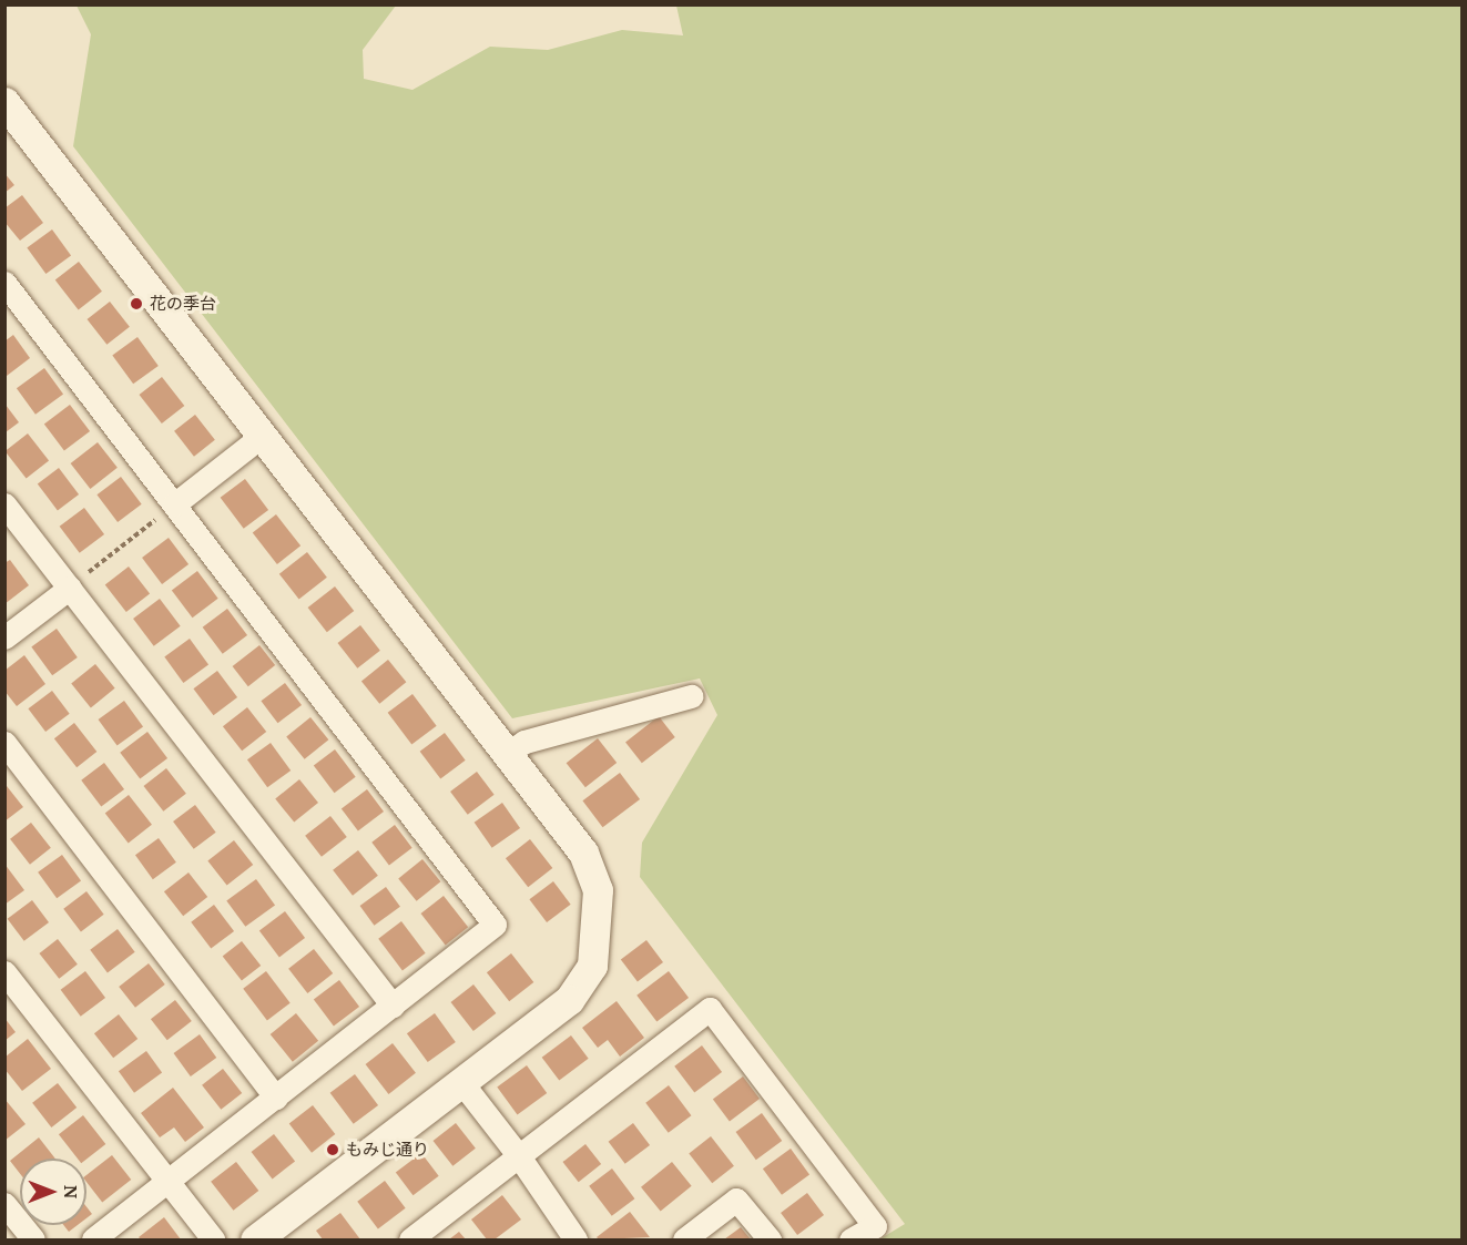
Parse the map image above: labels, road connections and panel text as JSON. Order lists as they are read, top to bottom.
{
  "places": ["花の季台", "もみじ通り"],
  "north": "right"
}
